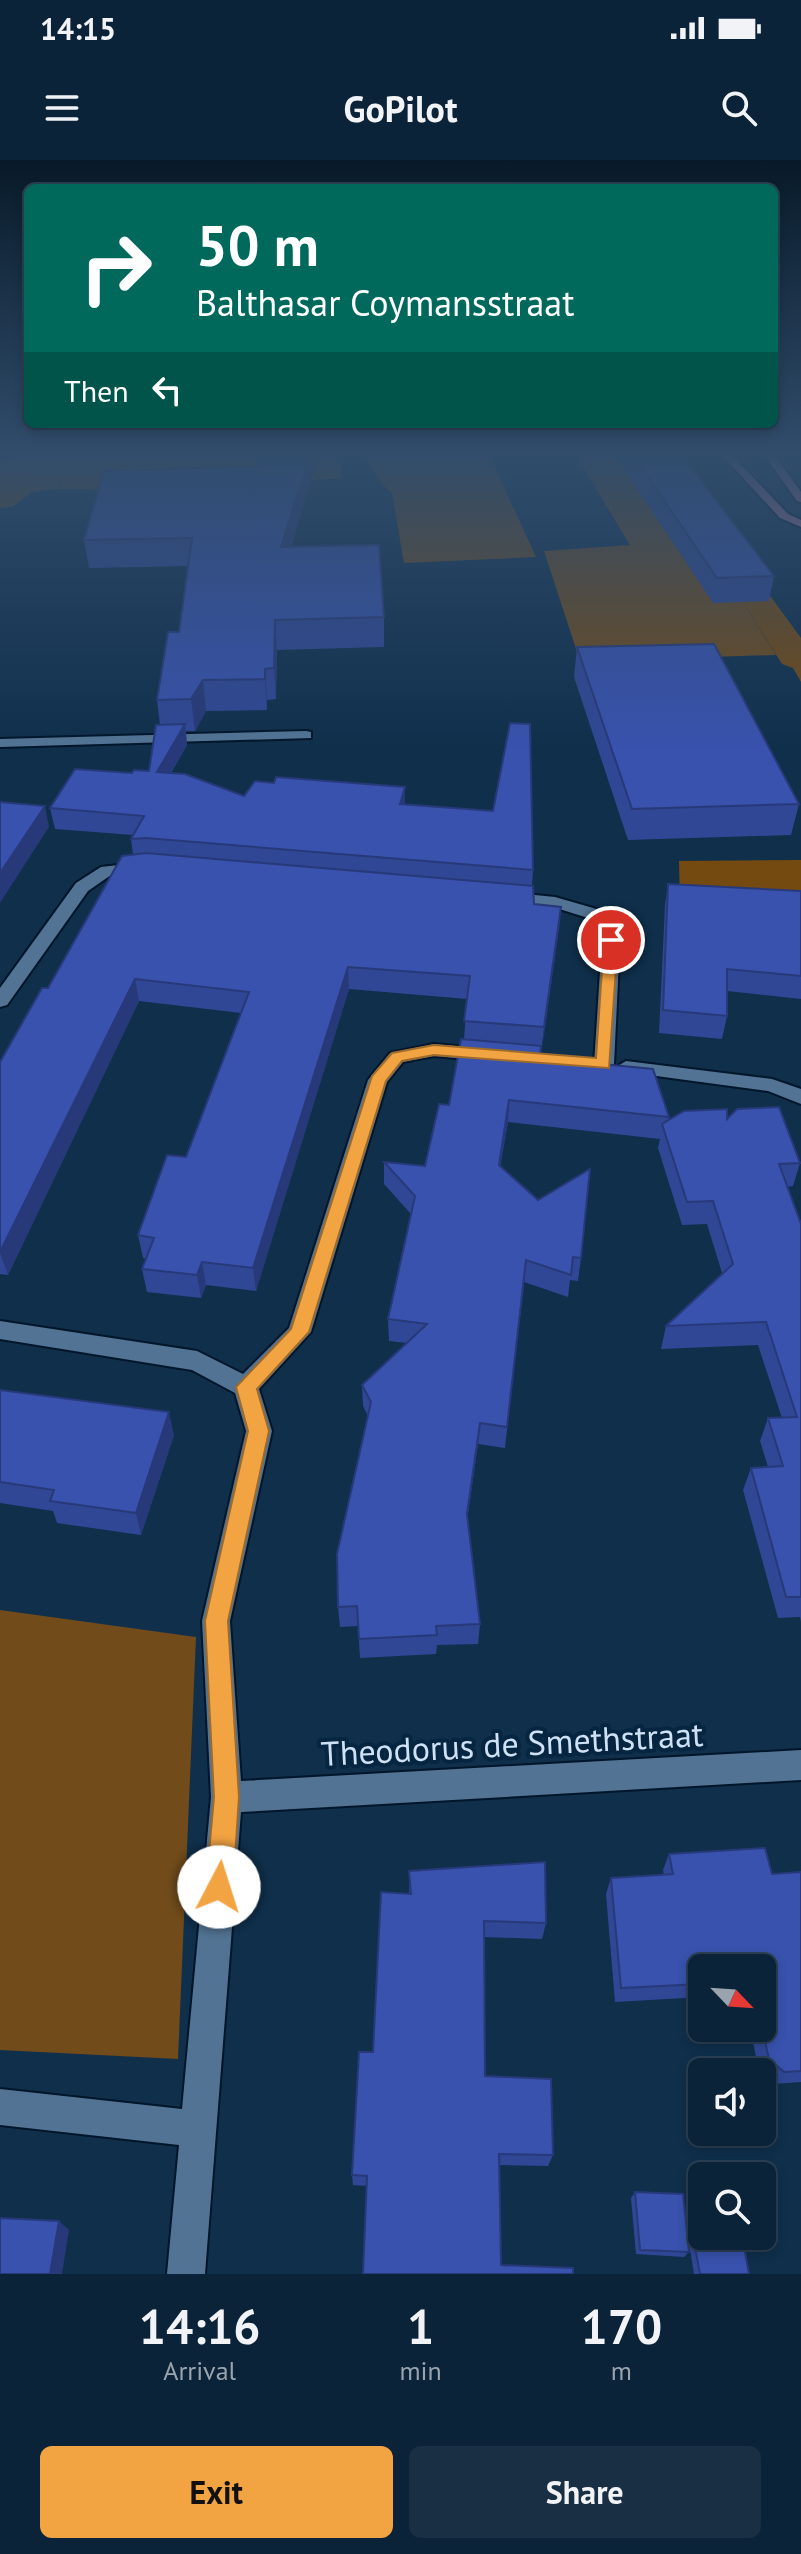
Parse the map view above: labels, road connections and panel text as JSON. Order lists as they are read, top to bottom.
{
  "streets": {
    "street": ["Theodorus de Smethstraat"]
  },
  "north": "bottom right",
  "page": {
    "status": "14:15",
    "header": "GoPilot",
    "turn": ["50 m", "Balthasar Coymansstraat"],
    "then": "Then",
    "eta": [
      "14:16",
      "Arrival",
      "1",
      "min",
      "170",
      "m"
    ],
    "buttons": ["Exit", "Share"]
  }
}
